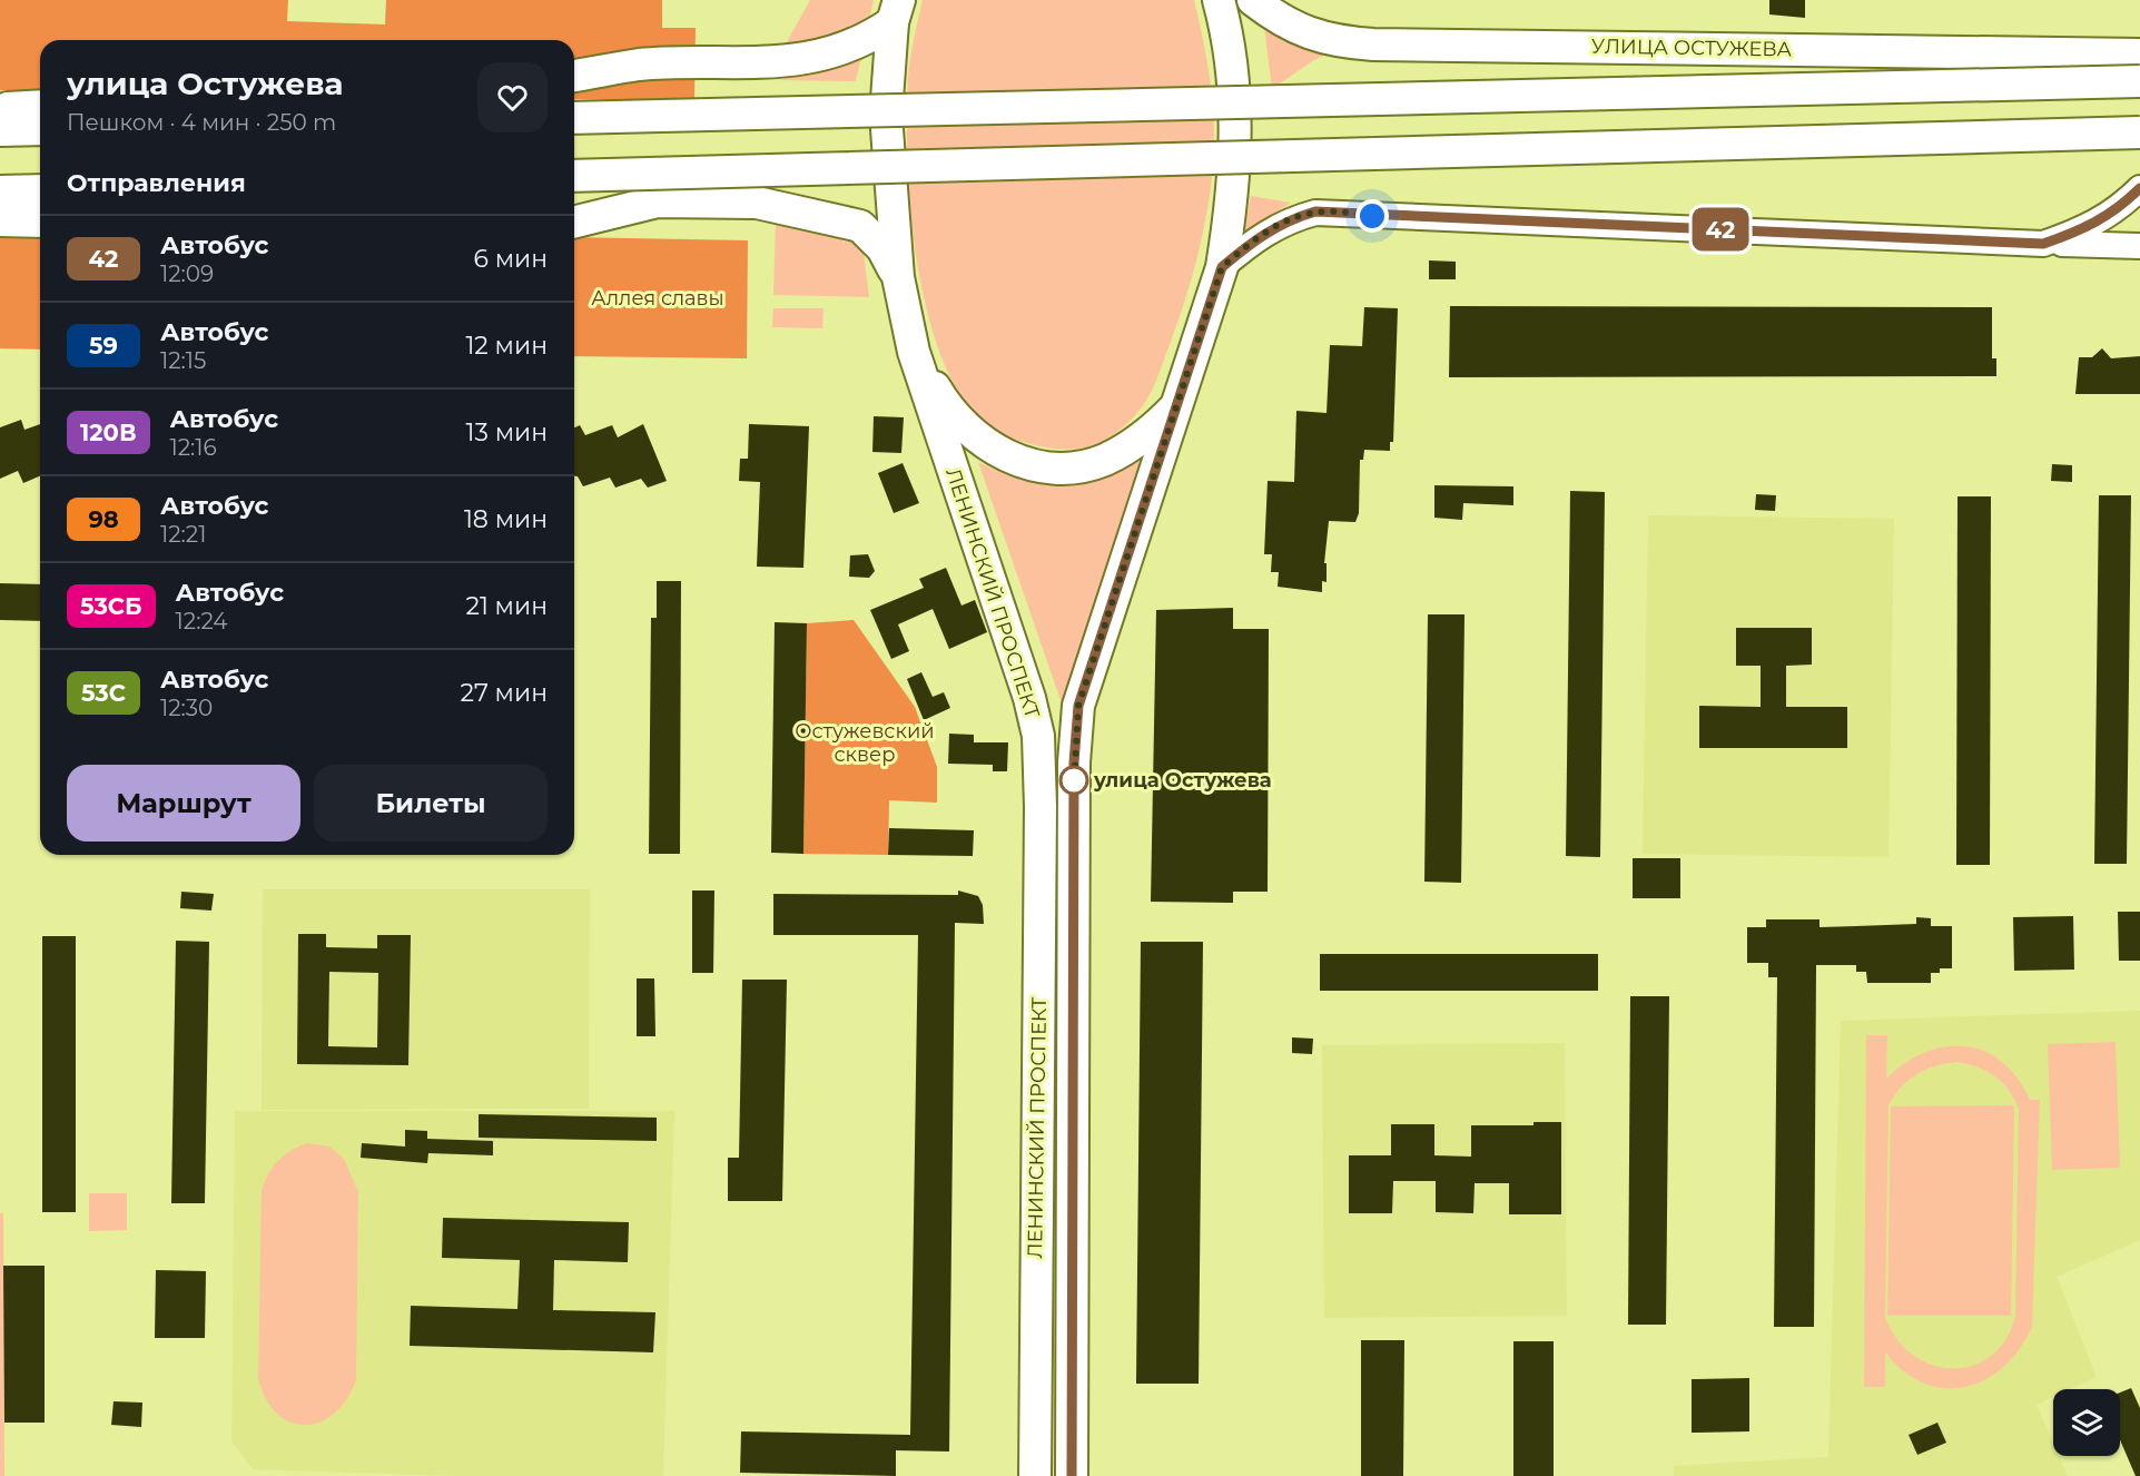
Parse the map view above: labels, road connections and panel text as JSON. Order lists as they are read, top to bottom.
{
  "streets": {
    "main road": ["УЛИЦА ОСТУЖЕВА", "ЛЕНИНСКИЙ ПРОСПЕКТ"]
  },
  "parks": ["Аллея славы", "Остужевский сквер"],
  "places": ["улица Остужева"],
  "lines": ["bus line 42"],
  "page": {
    "on_map": "42",
    "heading": [
      ["улица Остужева", "Пешком · 4 мин · 250 m"],
      "Отправления"
    ],
    "list": [
      {
        "mark": "42",
        "name": "Автобус",
        "note": "12:09",
        "value": "6 мин"
      },
      {
        "mark": "59",
        "name": "Автобус",
        "note": "12:15",
        "value": "12 мин"
      },
      {
        "mark": "120В",
        "name": "Автобус",
        "note": "12:16",
        "value": "13 мин"
      },
      {
        "mark": "98",
        "name": "Автобус",
        "note": "12:21",
        "value": "18 мин"
      },
      {
        "mark": "53СБ",
        "name": "Автобус",
        "note": "12:24",
        "value": "21 мин"
      },
      {
        "mark": "53С",
        "name": "Автобус",
        "note": "12:30",
        "value": "27 мин"
      }
    ],
    "buttons": ["Маршрут", "Билеты"]
  }
}
